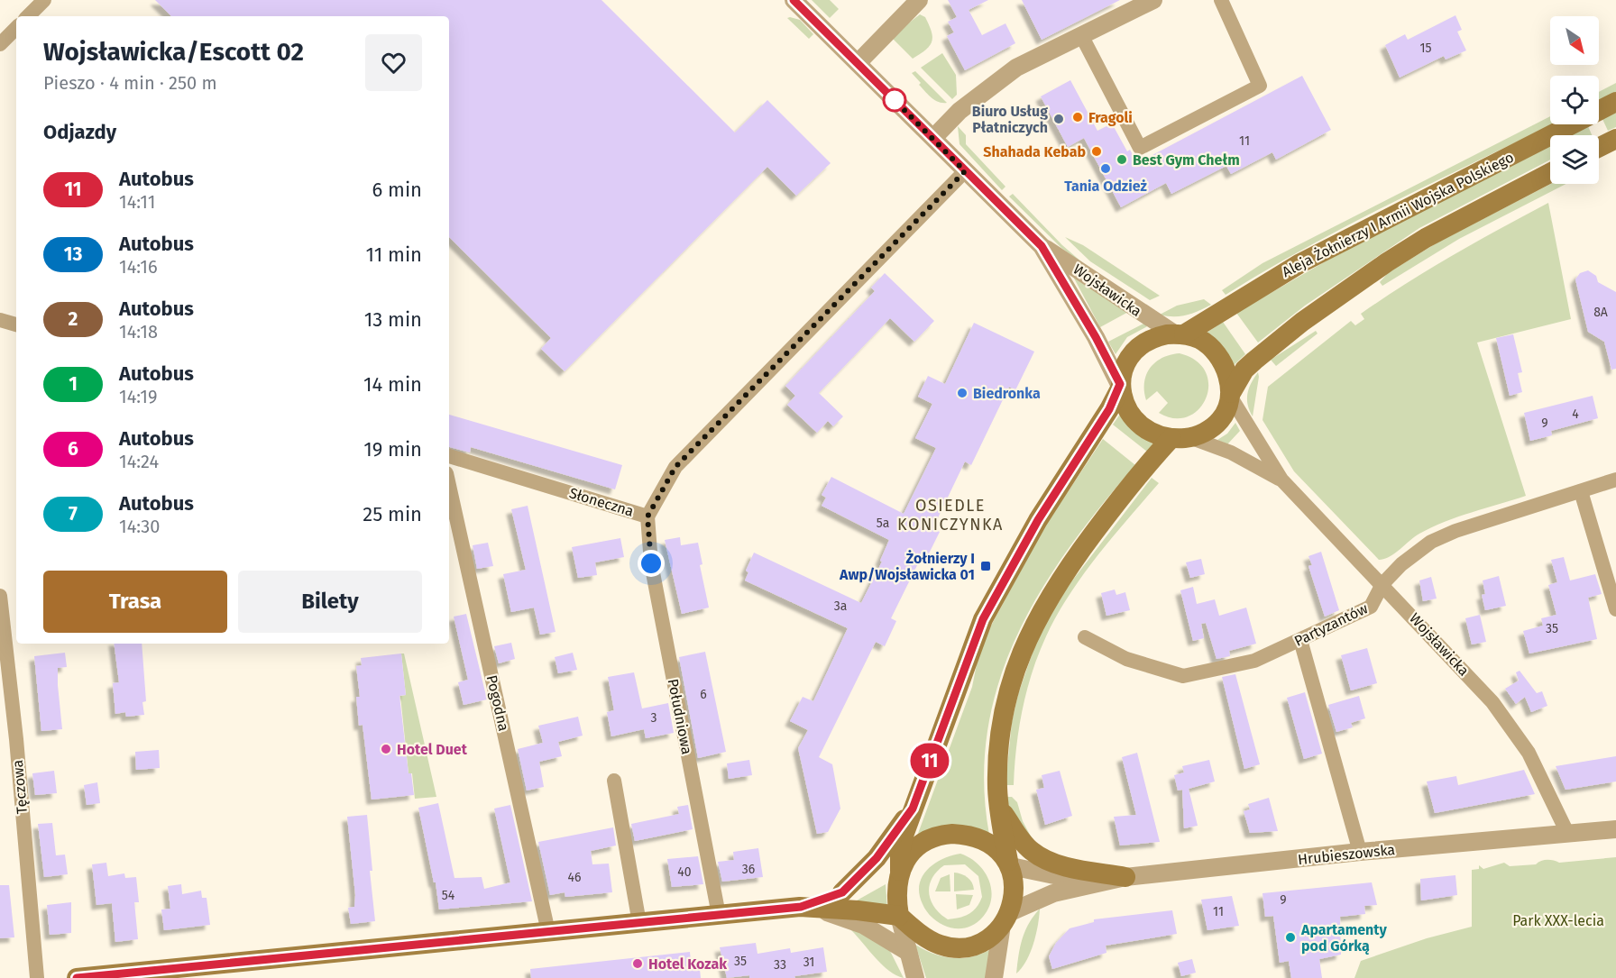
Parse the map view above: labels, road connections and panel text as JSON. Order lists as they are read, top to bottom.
{
  "streets": {
    "main road": ["Aleja Żołnierzy I Armii Wojska Polskiego"],
    "street": [
      "Wojsławicka",
      "Słoneczna",
      "Partyzantów",
      "Pogodna",
      "Południowa",
      "Tęczowa",
      "Hrubieszowska"
    ]
  },
  "crossings": [
    ["Aleja Żołnierzy I Armii Wojska Polskiego", "Wojsławicka"],
    ["Wojsławicka", "Słoneczna"],
    ["Wojsławicka", "Partyzantów"],
    ["Wojsławicka", "Hrubieszowska"],
    ["Słoneczna", "Południowa"]
  ],
  "districts": ["OSIEDLE KONICZYNKA"],
  "parks": ["Park XXX-lecia"],
  "places": {
    "other": [
      "Fragoli",
      "Biuro Usług Płatniczych",
      "Shahada Kebab",
      "Best Gym Chełm",
      "Tania Odzież",
      "Biedronka",
      "Hotel Duet",
      "Apartamenty pod Górką",
      "Hotel Kozak"
    ],
    "transit": ["Żołnierzy I Awp/Wojsławicka 01"]
  },
  "lines": ["bus line 11"],
  "house_numbers": [
    "15",
    "11",
    "8A",
    "4",
    "9",
    "5a",
    "3a",
    "35",
    "6",
    "3",
    "36",
    "40",
    "46",
    "54",
    "9",
    "11",
    "35",
    "31",
    "33"
  ],
  "north": "bottom right",
  "page": {
    "on_map": "11",
    "heading": [
      ["Wojsławicka/Escott 02", "Pieszo · 4 min · 250 m"],
      "Odjazdy"
    ],
    "list": [
      {
        "mark": "11",
        "name": "Autobus",
        "note": "14:11",
        "value": "6 min"
      },
      {
        "mark": "13",
        "name": "Autobus",
        "note": "14:16",
        "value": "11 min"
      },
      {
        "mark": "2",
        "name": "Autobus",
        "note": "14:18",
        "value": "13 min"
      },
      {
        "mark": "1",
        "name": "Autobus",
        "note": "14:19",
        "value": "14 min"
      },
      {
        "mark": "6",
        "name": "Autobus",
        "note": "14:24",
        "value": "19 min"
      },
      {
        "mark": "7",
        "name": "Autobus",
        "note": "14:30",
        "value": "25 min"
      }
    ],
    "buttons": ["Trasa", "Bilety"]
  }
}
